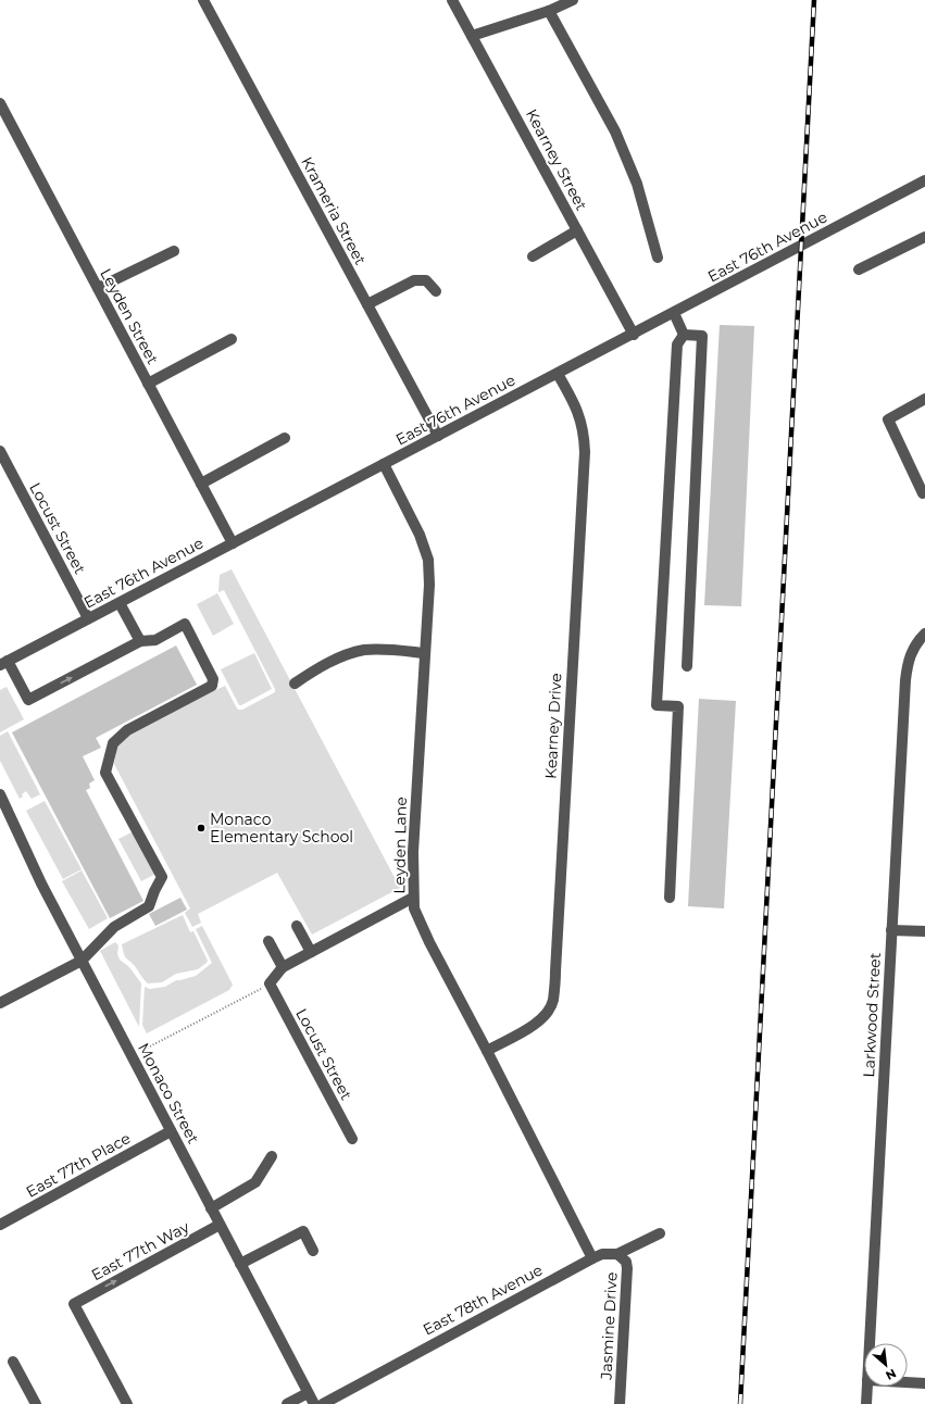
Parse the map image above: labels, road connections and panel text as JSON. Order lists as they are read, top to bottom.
{
  "streets": {
    "street": [
      "Kearney Street",
      "Krameria Street",
      "East 76th Avenue",
      "Leyden Street",
      "Locust Street",
      "Kearney Drive",
      "Leyden Lane",
      "Larkwood Street",
      "Monaco Street",
      "East 77th Place",
      "East 77th Way",
      "East 78th Avenue",
      "Jasmine Drive"
    ]
  },
  "crossings": [
    ["Kearney Street", "East 76th Avenue"],
    ["Krameria Street", "East 76th Avenue"],
    ["East 76th Avenue", "Leyden Street"],
    ["East 76th Avenue", "Locust Street"],
    ["East 76th Avenue", "Kearney Drive"],
    ["East 76th Avenue", "Leyden Lane"],
    ["Kearney Drive", "Leyden Lane"],
    ["Leyden Lane", "East 78th Avenue"],
    ["Monaco Street", "East 77th Place"],
    ["Monaco Street", "East 77th Way"],
    ["East 78th Avenue", "Jasmine Drive"]
  ],
  "places": ["Monaco Elementary School"],
  "north": "bottom right"
}
